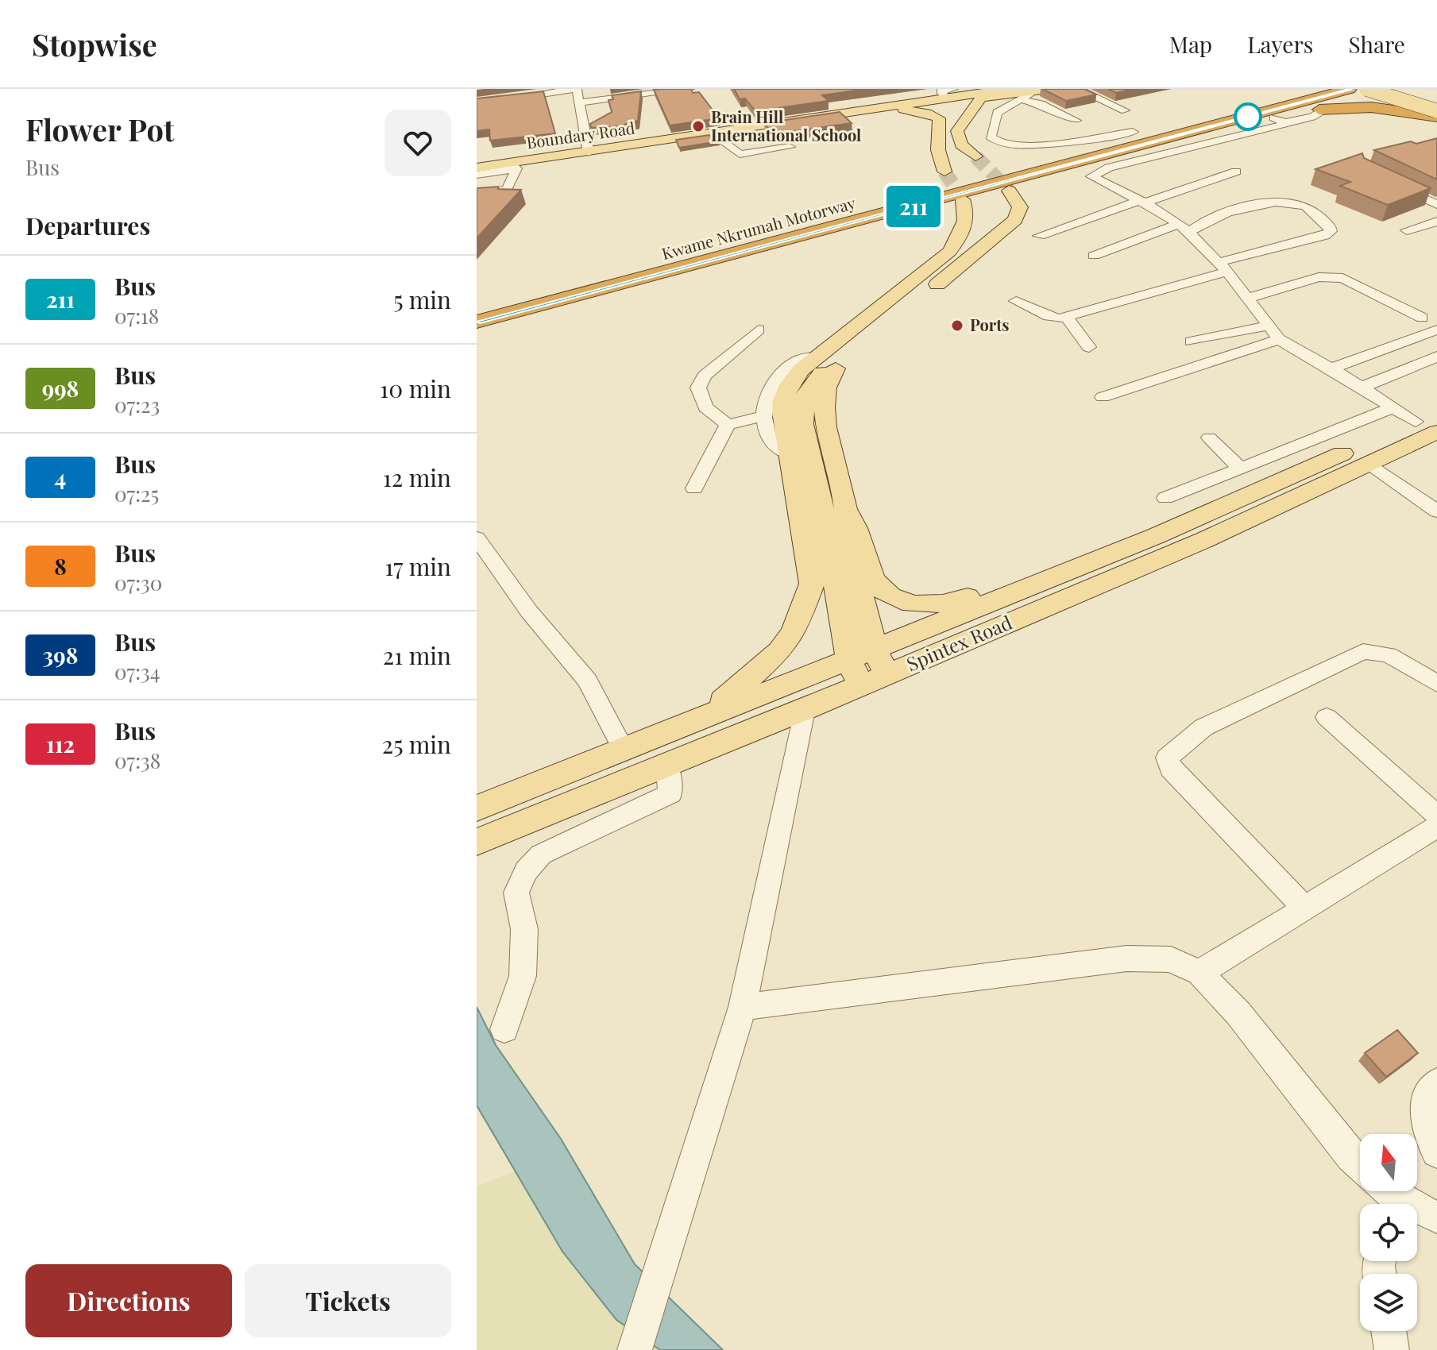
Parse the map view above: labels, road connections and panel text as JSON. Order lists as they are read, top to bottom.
{
  "streets": {
    "highway": ["Kwame Nkrumah Motorway"],
    "main road": ["Boundary Road", "Spintex Road"]
  },
  "places": ["Brain Hill International School", "Ports"],
  "lines": ["bus line 211"],
  "north": "top",
  "page": {
    "header": "Stopwise",
    "nav": ["Map", "Layers", "Share"],
    "heading": [
      ["Flower Pot", "Bus"],
      "Departures"
    ],
    "on_map": "211",
    "list": [
      {
        "mark": "211",
        "name": "Bus",
        "note": "07:18",
        "value": "5 min"
      },
      {
        "mark": "998",
        "name": "Bus",
        "note": "07:23",
        "value": "10 min"
      },
      {
        "mark": "4",
        "name": "Bus",
        "note": "07:25",
        "value": "12 min"
      },
      {
        "mark": "8",
        "name": "Bus",
        "note": "07:30",
        "value": "17 min"
      },
      {
        "mark": "398",
        "name": "Bus",
        "note": "07:34",
        "value": "21 min"
      },
      {
        "mark": "112",
        "name": "Bus",
        "note": "07:38",
        "value": "25 min"
      }
    ],
    "buttons": ["Directions", "Tickets"]
  }
}
